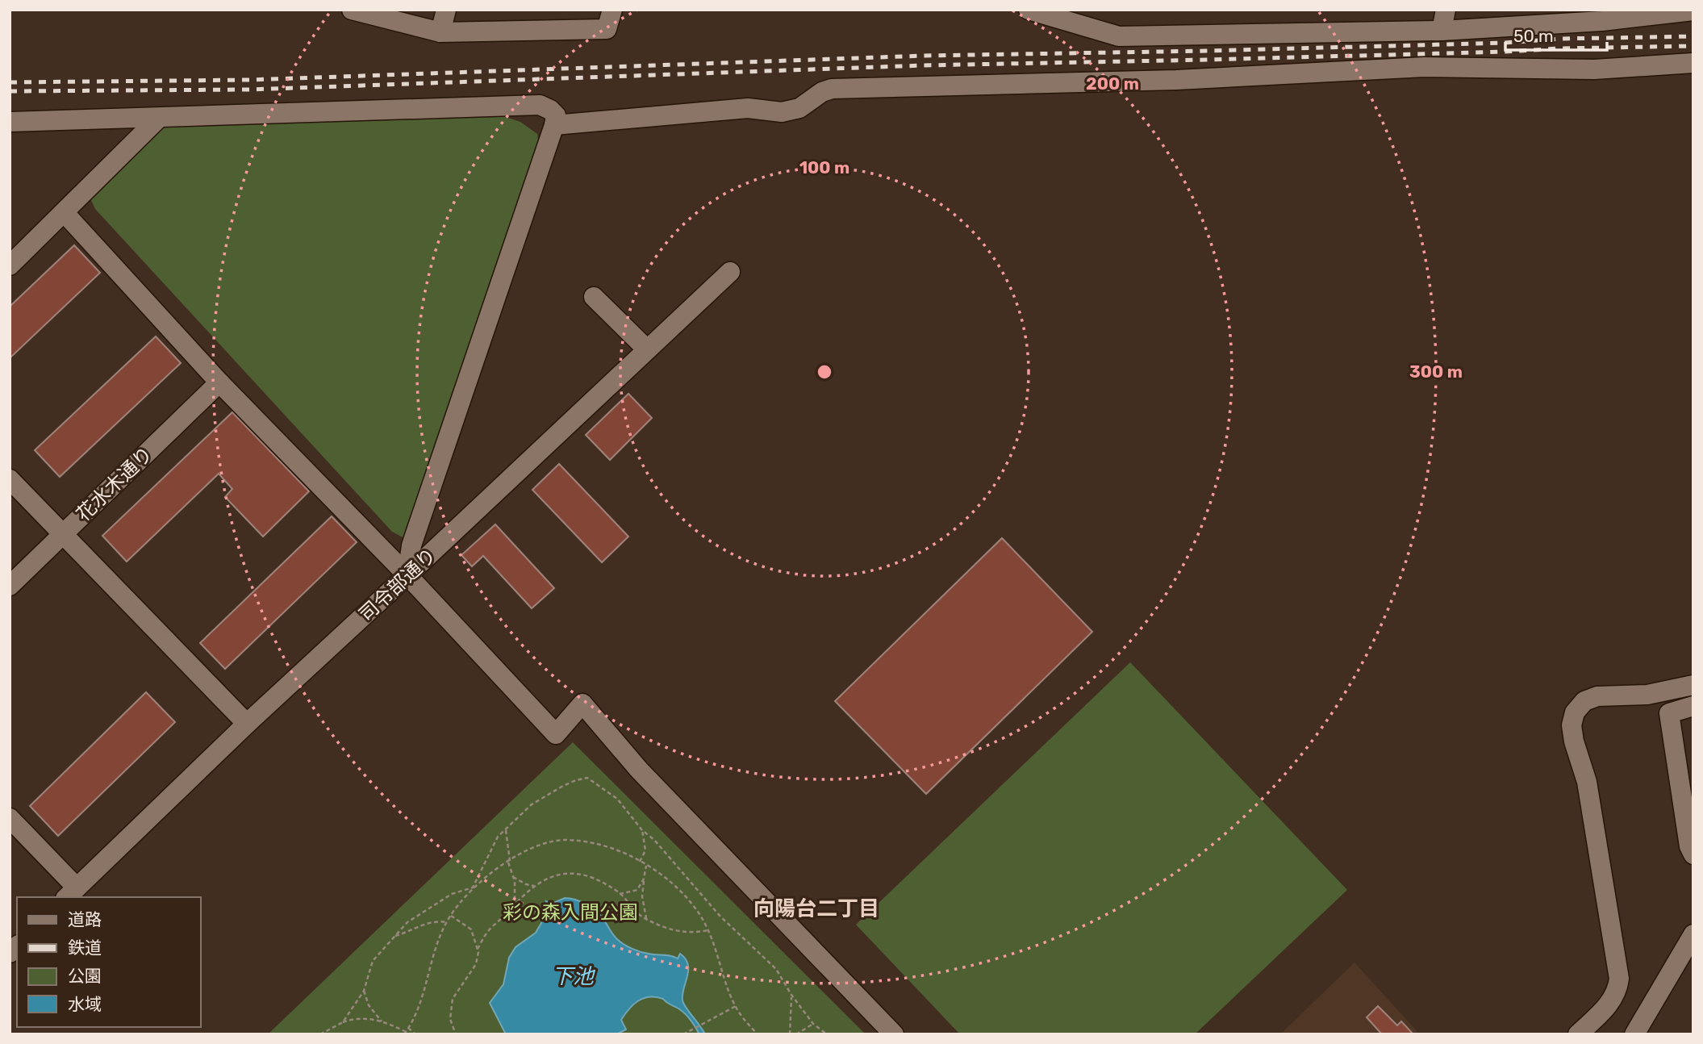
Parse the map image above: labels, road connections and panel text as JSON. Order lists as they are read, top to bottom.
{
  "streets": {
    "street": ["花水木通り", "司令部通り"]
  },
  "districts": ["向陽台二丁目"],
  "water": ["下池"],
  "parks": ["彩の森入間公園"],
  "legend": [
    "道路",
    "鉄道",
    "公園",
    "水域"
  ],
  "scale_bar": "50 m",
  "rings": ["200 m", "100 m", "300 m"]
}
